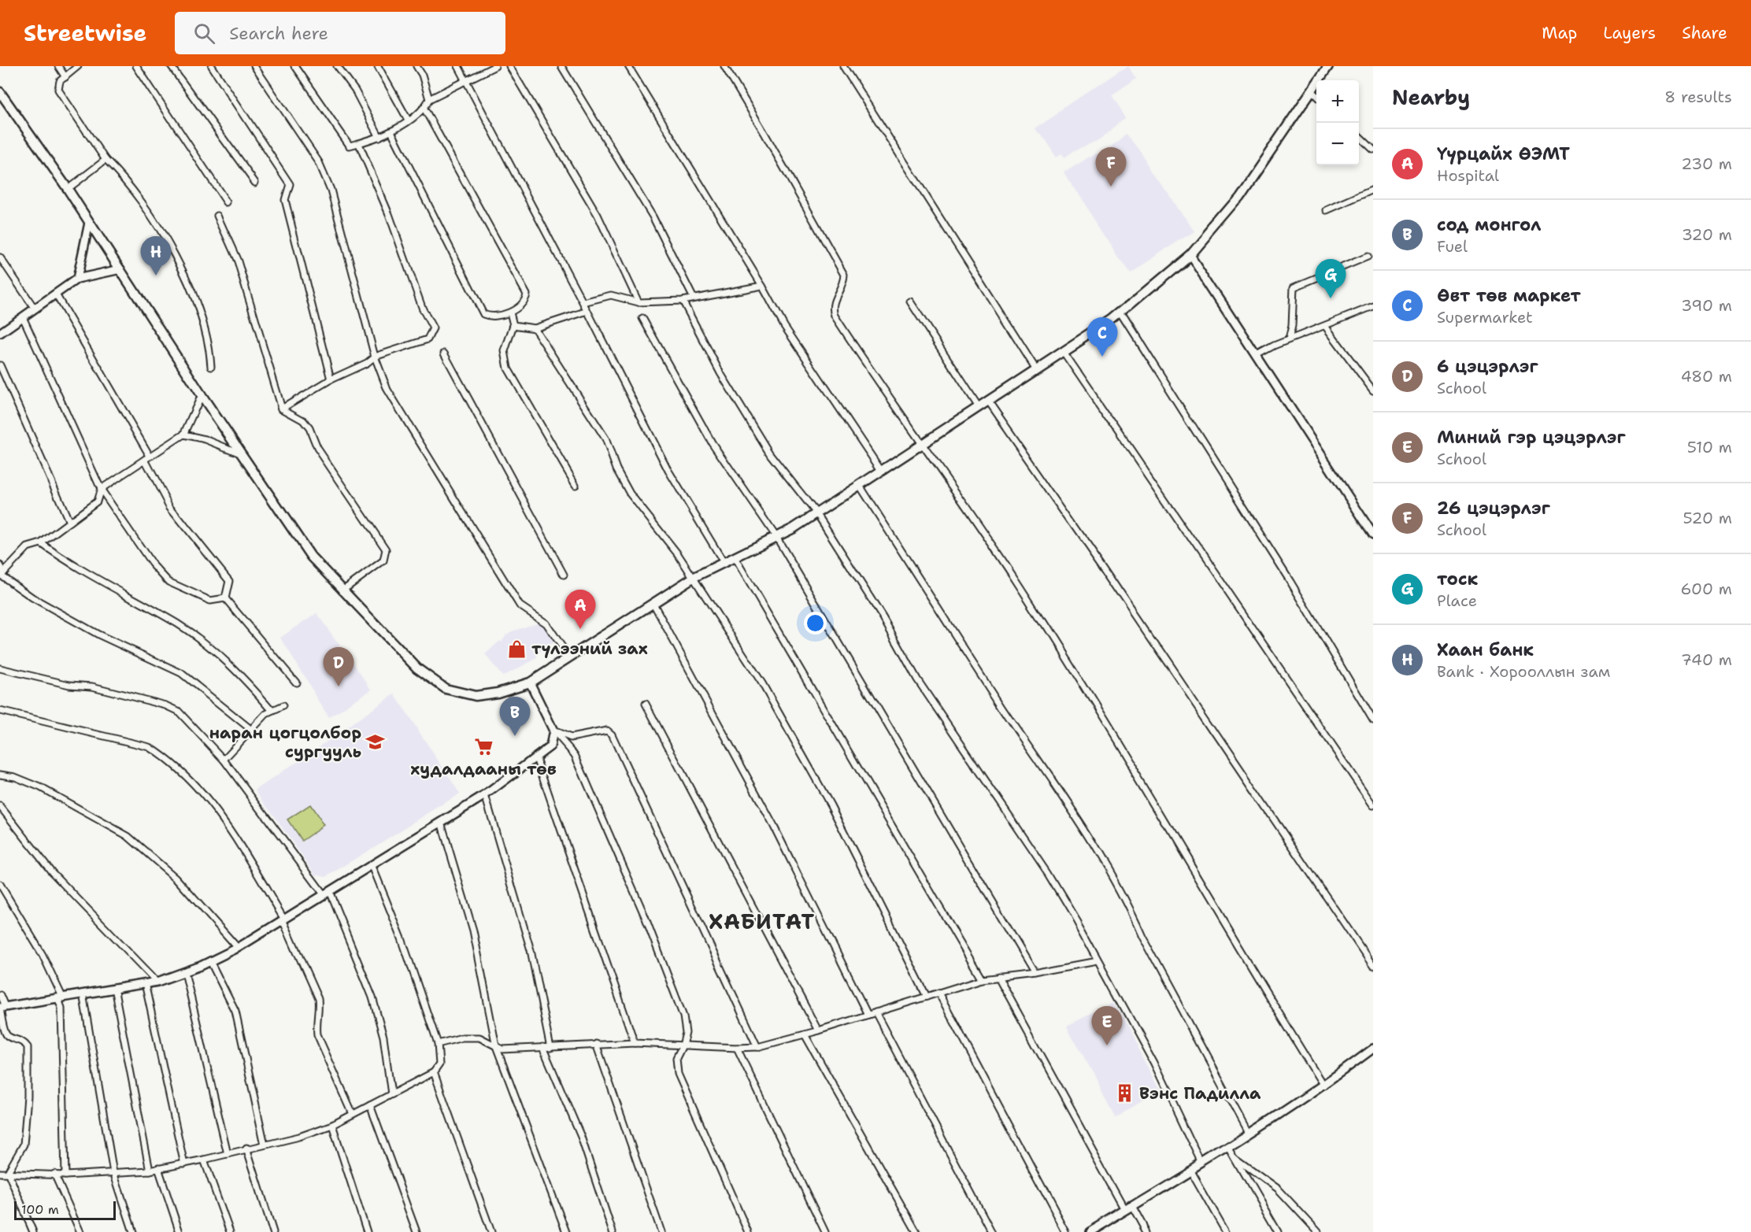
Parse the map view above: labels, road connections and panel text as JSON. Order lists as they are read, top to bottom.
{
  "districts": ["ХАБИТАТ"],
  "places": {
    "shop": ["түлээний зах"],
    "school or university": ["наран цогцолбор сургууль"],
    "supermarket": ["худалдааны төв"],
    "building": ["Вэнс Падилла"]
  },
  "scale_bar": "100 m",
  "page": {
    "header": "Streetwise",
    "search": "Search here",
    "nav": ["Map", "Layers", "Share"],
    "heading": ["Nearby", "8 results"],
    "map_buttons": ["+", "−"],
    "list": [
      {
        "mark": "A",
        "name": "Үүрцайх ӨЭМТ",
        "note": "Hospital",
        "value": "230 m"
      },
      {
        "mark": "B",
        "name": "сод монгол",
        "note": "Fuel",
        "value": "320 m"
      },
      {
        "mark": "C",
        "name": "Өвт төв маркет",
        "note": "Supermarket",
        "value": "390 m"
      },
      {
        "mark": "D",
        "name": "6 цэцэрлэг",
        "note": "School",
        "value": "480 m"
      },
      {
        "mark": "E",
        "name": "Миний гэр цэцэрлэг",
        "note": "School",
        "value": "510 m"
      },
      {
        "mark": "F",
        "name": "26 цэцэрлэг",
        "note": "School",
        "value": "520 m"
      },
      {
        "mark": "G",
        "name": "тоск",
        "note": "Place",
        "value": "600 m"
      },
      {
        "mark": "H",
        "name": "Хаан банк",
        "note": "Bank · Хорооллын зам",
        "value": "740 m"
      }
    ],
    "pins": [
      "F",
      "H",
      "G",
      "C",
      "A",
      "D",
      "B",
      "E"
    ],
    "scale": "100 m"
  }
}
